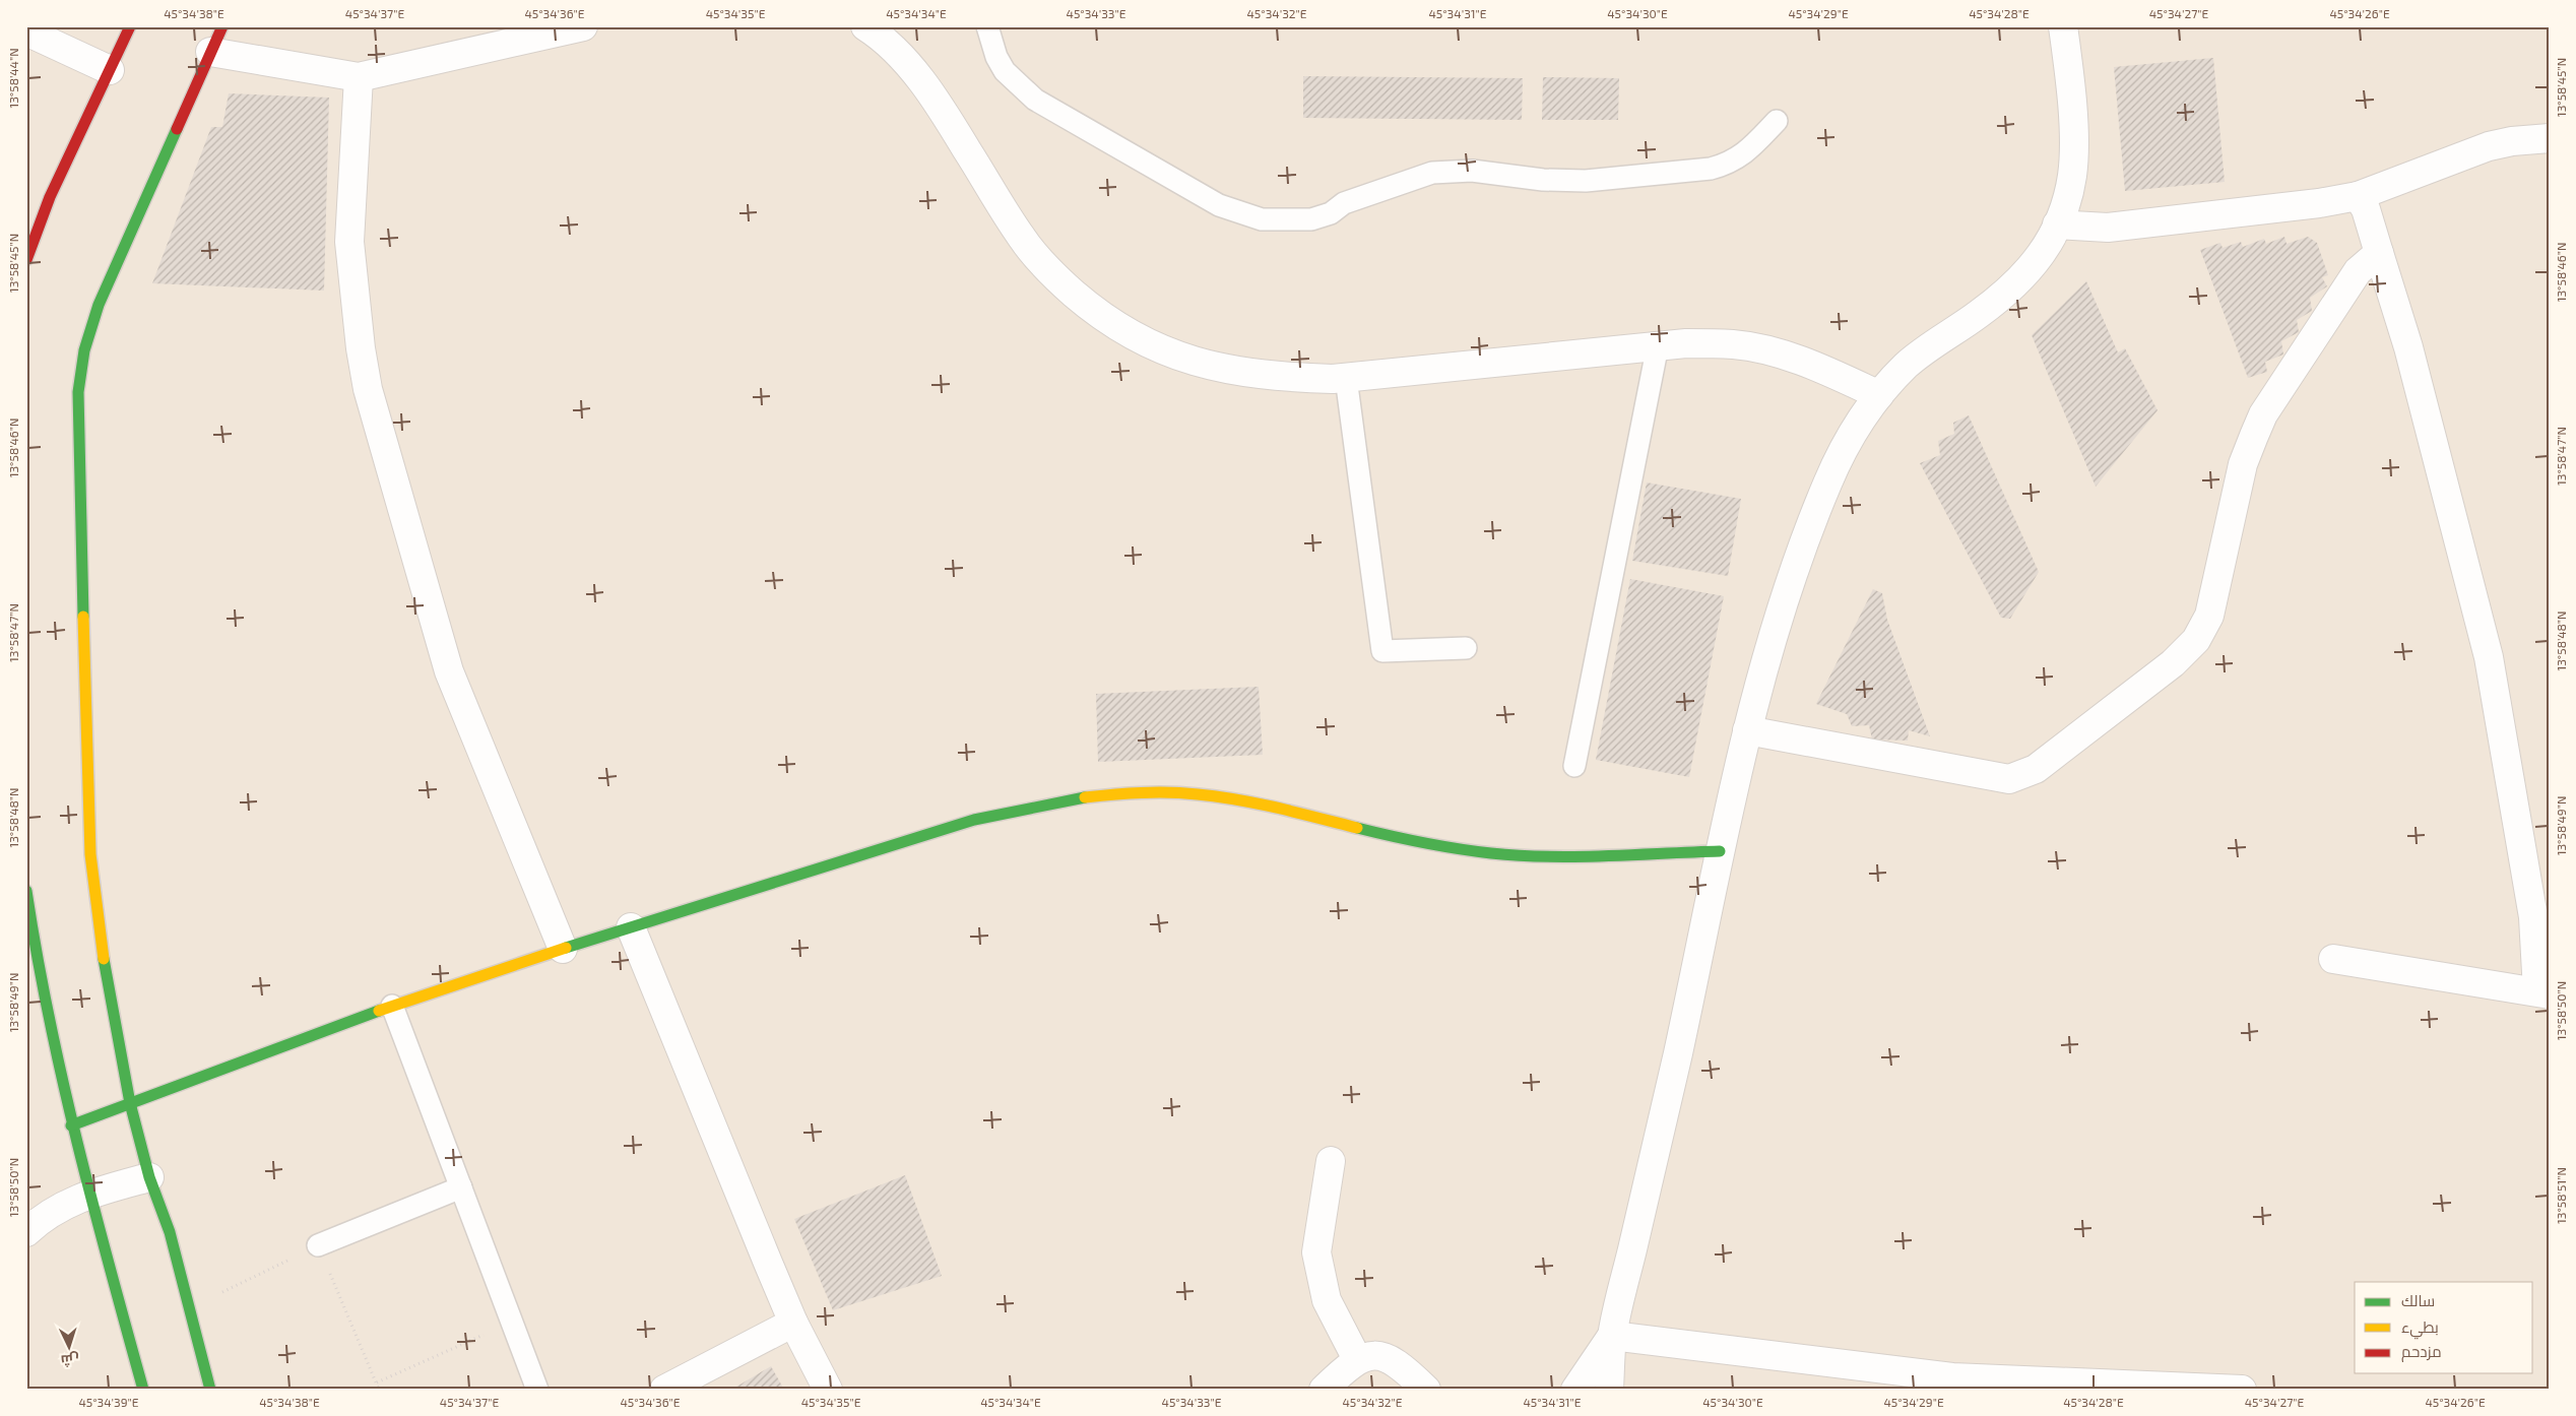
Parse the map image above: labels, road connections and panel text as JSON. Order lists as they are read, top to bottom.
{
  "legend": ["سالك", "بطيء", "مزدحم"],
  "north": "bottom",
  "coordinates": [
    "45°34'38\"E",
    "45°34'37\"E",
    "45°34'36\"E",
    "45°34'35\"E",
    "45°34'34\"E",
    "45°34'33\"E",
    "45°34'32\"E",
    "45°34'31\"E",
    "45°34'30\"E",
    "45°34'29\"E",
    "45°34'28\"E",
    "45°34'27\"E",
    "45°34'26\"E",
    "13°58'44\"N",
    "13°58'45\"N",
    "13°58'46\"N",
    "13°58'47\"N",
    "13°58'48\"N",
    "13°58'49\"N",
    "13°58'50\"N",
    "13°58'51\"N",
    "45°34'39\"E"
  ]
}
